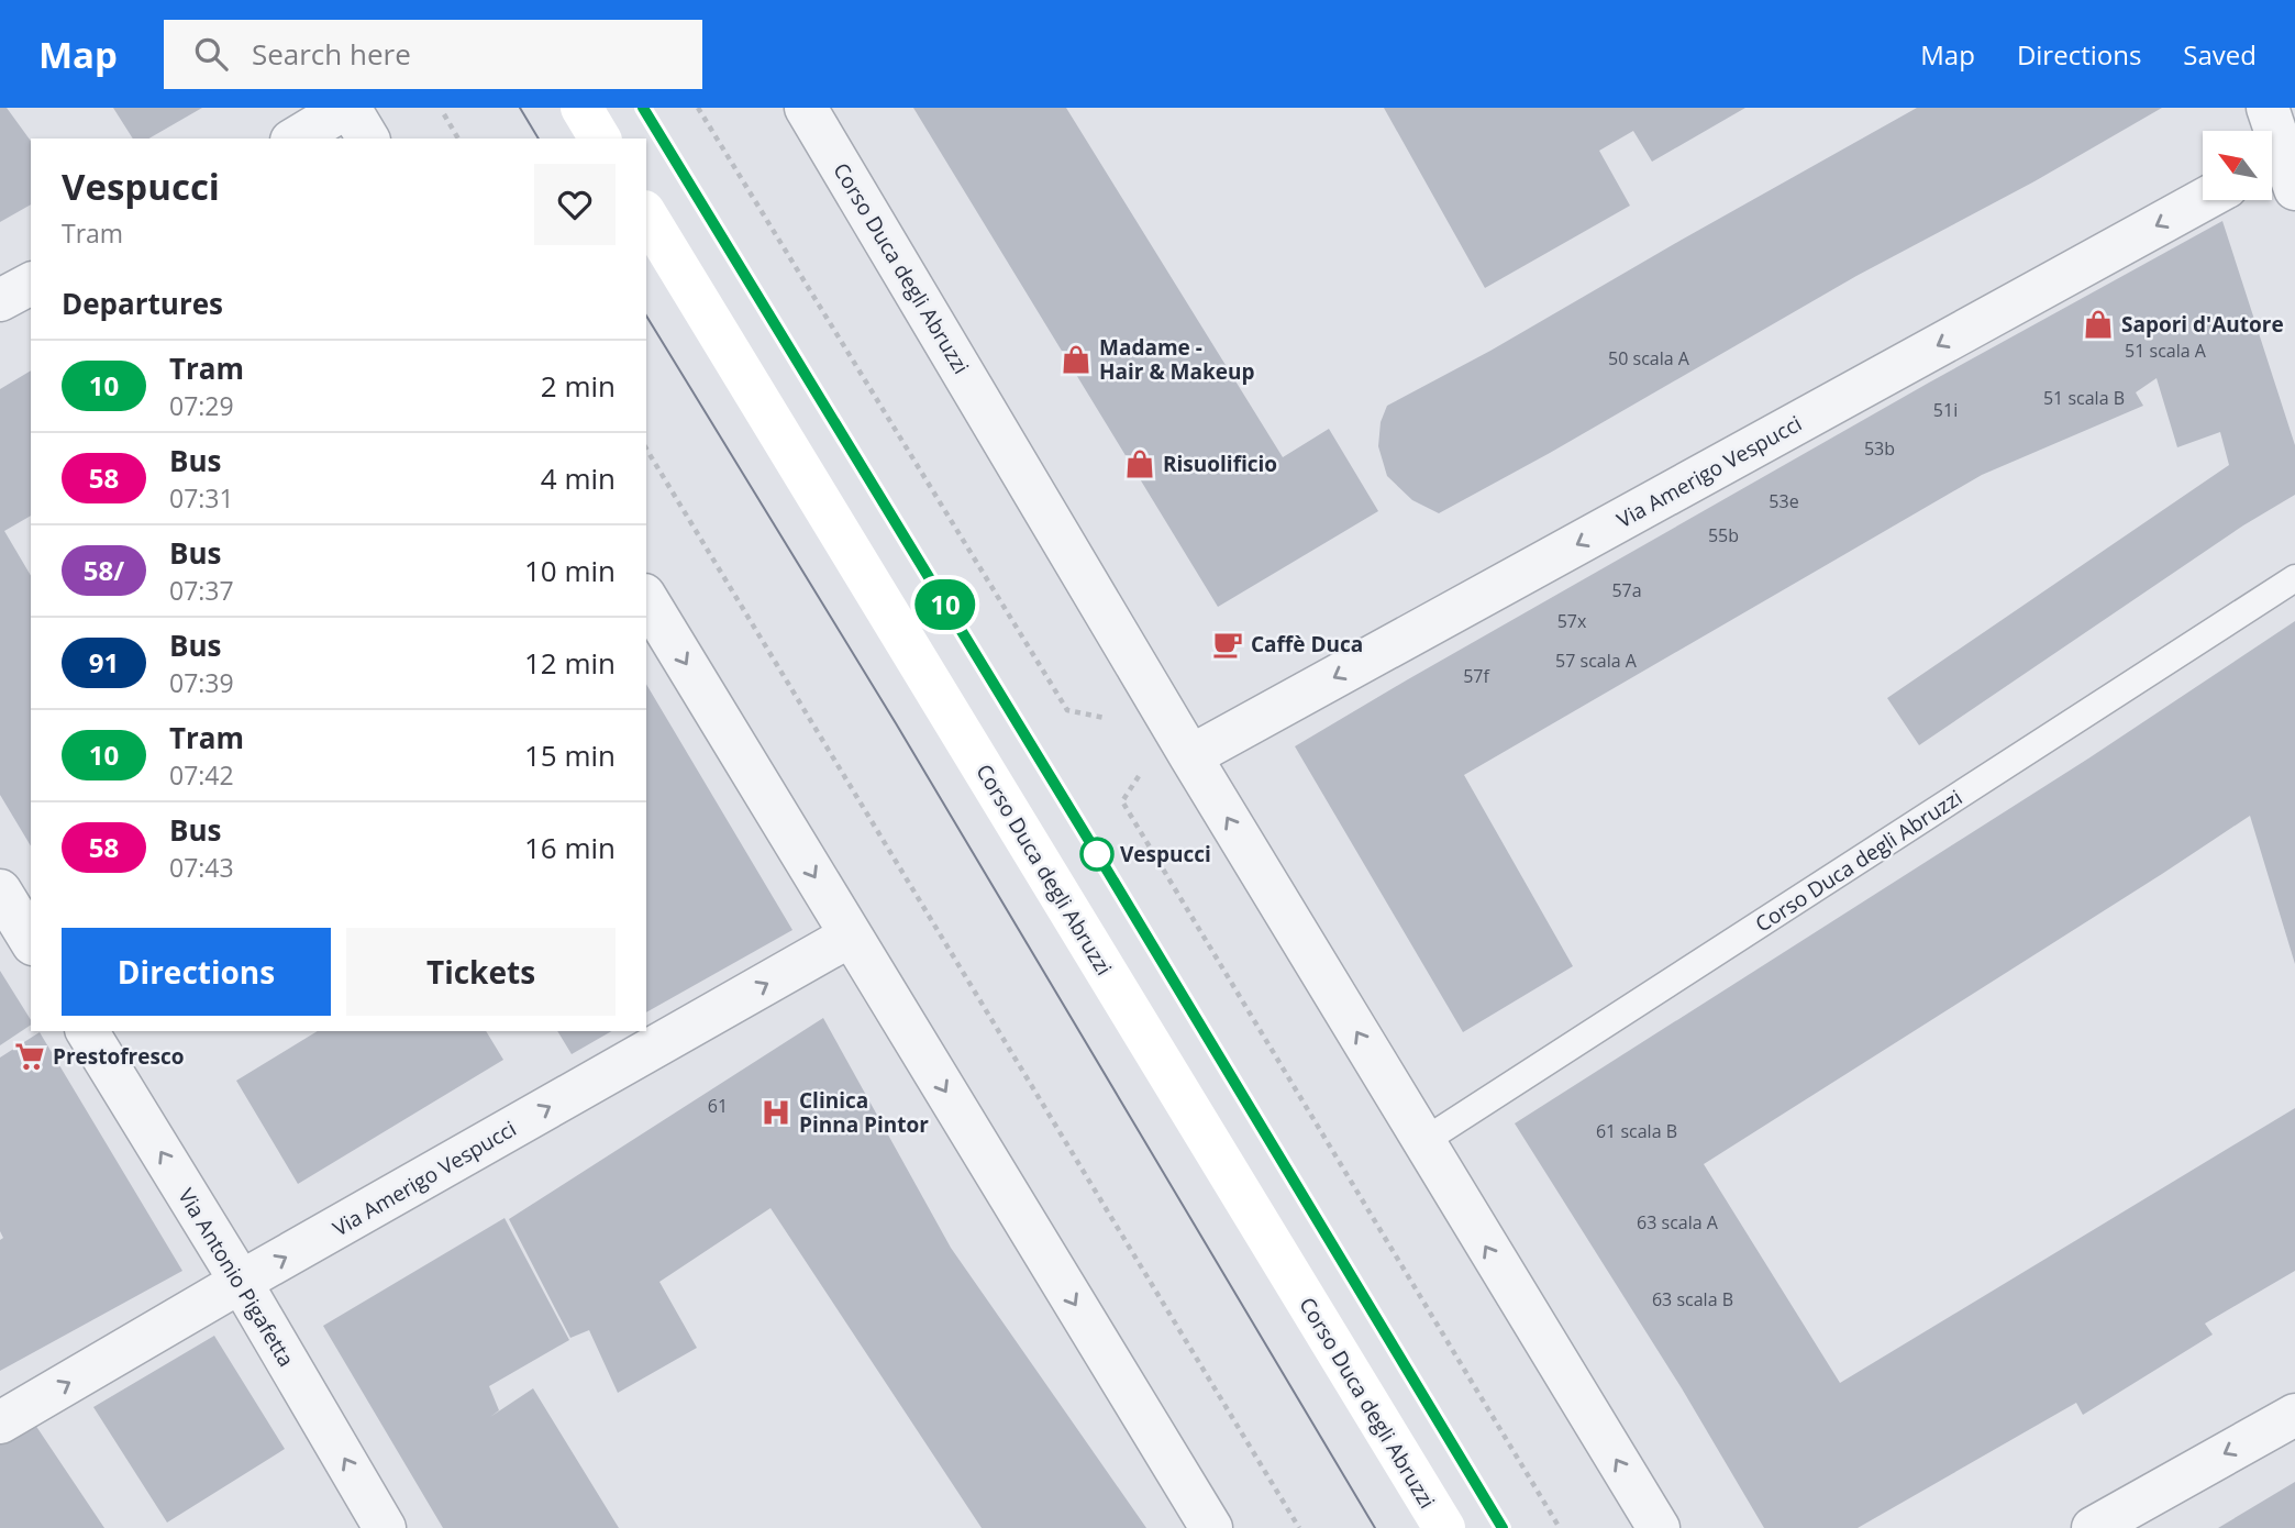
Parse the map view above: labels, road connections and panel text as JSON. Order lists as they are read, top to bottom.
{
  "streets": {
    "main road": ["Corso Duca degli Abruzzi"],
    "street": ["Via Amerigo Vespucci", "Via Antonio Pigafetta"]
  },
  "crossings": [
    ["Corso Duca degli Abruzzi", "Via Amerigo Vespucci"],
    ["Via Amerigo Vespucci", "Via Antonio Pigafetta"]
  ],
  "one_way": ["Via Antonio Pigafetta"],
  "places": {
    "shop": ["Sapori d'Autore", "Madame - Hair & Makeup", "Risuolificio"],
    "cafe": ["Caffè Duca"],
    "other": ["Vespucci"],
    "supermarket": ["Prestofresco"],
    "hospital": ["Clinica Pinna Pintor"]
  },
  "lines": ["tram line 10"],
  "house_numbers": [
    "51 scala A",
    "50 scala A",
    "51 scala B",
    "51i",
    "53b",
    "53e",
    "55b",
    "57a",
    "57x",
    "57 scala A",
    "57f",
    "61",
    "61 scala B",
    "63 scala A",
    "63 scala B"
  ],
  "north": "top left",
  "page": {
    "header": "Map",
    "search": "Search here",
    "nav": ["Map", "Directions", "Saved"],
    "on_map": "10",
    "heading": [
      ["Vespucci", "Tram"],
      "Departures"
    ],
    "list": [
      {
        "mark": "10",
        "name": "Tram",
        "note": "07:29",
        "value": "2 min"
      },
      {
        "mark": "58",
        "name": "Bus",
        "note": "07:31",
        "value": "4 min"
      },
      {
        "mark": "58/",
        "name": "Bus",
        "note": "07:37",
        "value": "10 min"
      },
      {
        "mark": "91",
        "name": "Bus",
        "note": "07:39",
        "value": "12 min"
      },
      {
        "mark": "10",
        "name": "Tram",
        "note": "07:42",
        "value": "15 min"
      },
      {
        "mark": "58",
        "name": "Bus",
        "note": "07:43",
        "value": "16 min"
      }
    ],
    "buttons": ["Directions", "Tickets"]
  }
}
